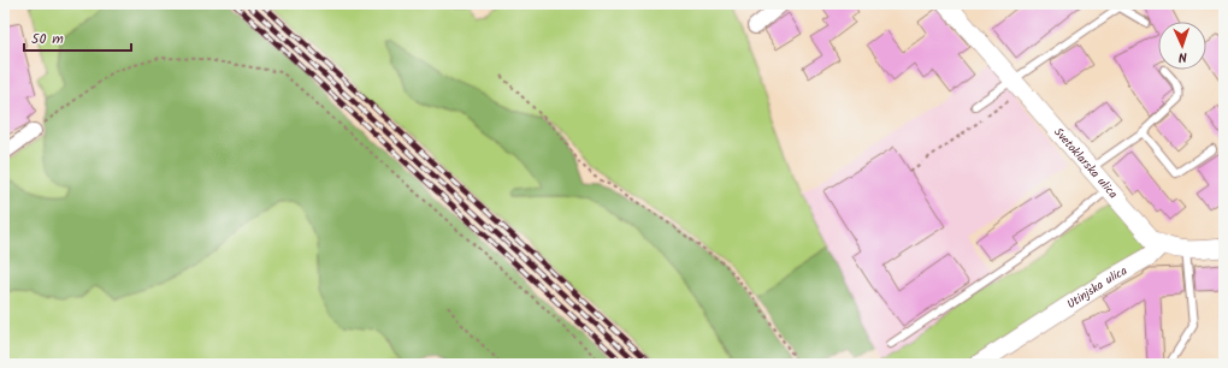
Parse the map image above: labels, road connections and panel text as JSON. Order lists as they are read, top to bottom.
{
  "streets": {
    "street": ["Svetoklarska ulica", "Utinjska ulica"]
  },
  "crossings": [
    ["Svetoklarska ulica", "Utinjska ulica"]
  ],
  "scale_bar": "50 m",
  "north": "bottom"
}
